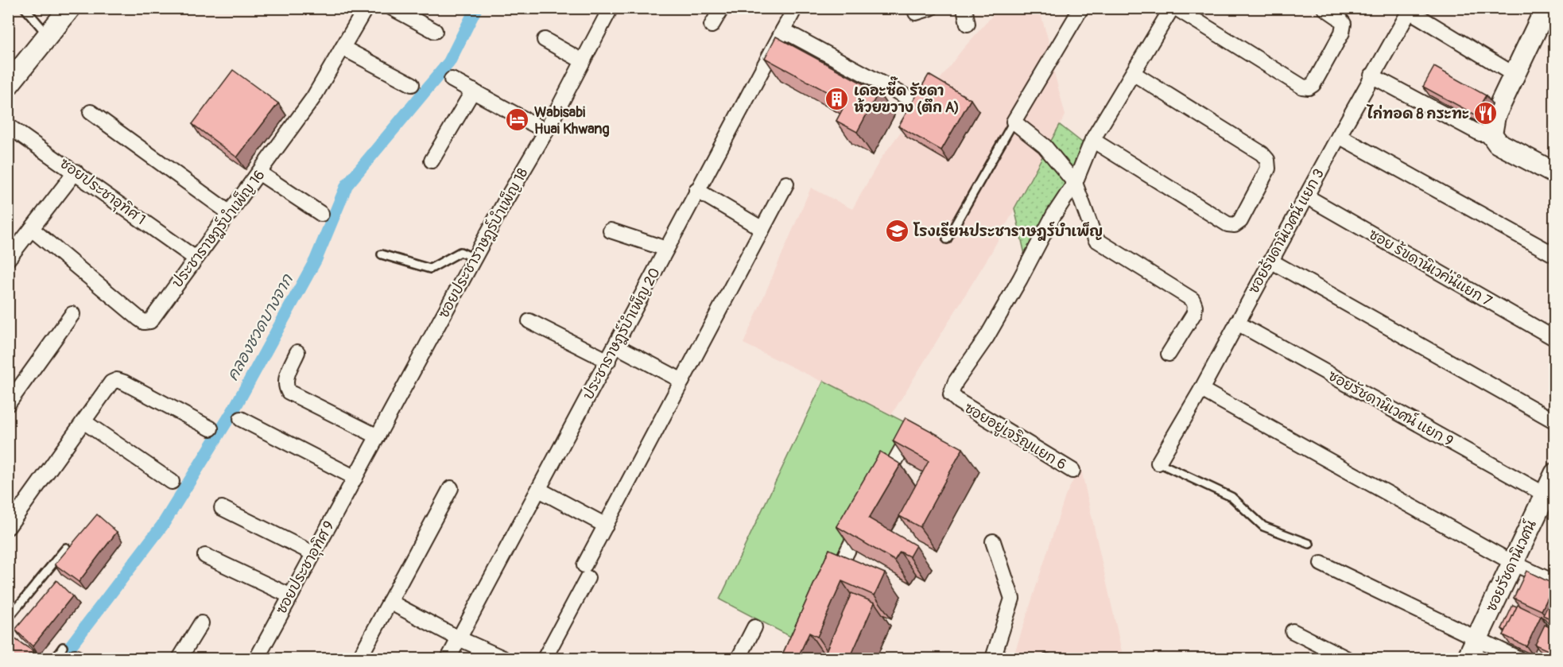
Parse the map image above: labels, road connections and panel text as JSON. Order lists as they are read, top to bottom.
{
  "streets": {
    "street": [
      "ซอยประชาอุทิศ 1",
      "ประชาราษฎร์บำเพ็ญ 16",
      "ซอยร้ขดานิเวศน์ แยก 3",
      "ซอยประชาราษฎร์บำเพ็ญ 18",
      "ซอย ร้ขดานิเวค่นํแยก 7",
      "ประชาราษฎร์บำเพ็ญ 20",
      "ซอยรัชดานิเวศน์ แยก 9",
      "ซอยอยู่เจริญแยก 6",
      "ซอยรัชดานิเวศน์",
      "ซอยประชาอุทิศ 9"
    ]
  },
  "crossings": [
    ["ซอยประชาอุทิศ 1", "ประชาราษฎร์บำเพ็ญ 16"],
    ["ซอยร้ขดานิเวศน์ แยก 3", "ซอย ร้ขดานิเวค่นํแยก 7"],
    ["ซอยร้ขดานิเวศน์ แยก 3", "ซอยรัชดานิเวศน์ แยก 9"],
    ["ซอยประชาราษฎร์บำเพ็ญ 18", "ซอยประชาอุทิศ 9"],
    ["ซอยรัชดานิเวศน์ แยก 9", "ซอยรัชดานิเวศน์"]
  ],
  "water": ["คลองชวดบางจาก"],
  "places": {
    "building": ["เดอะซี๊ด รัชดา ห้วยขวาง (ตึก A)"],
    "restaurant": ["ไก่ทอด 8 กระทะ"],
    "hotel": ["Wabisabi Huai Khwang"],
    "school or university": ["โรงเรียนประชาราษฎร์บำเพ็ญ"]
  }
}
